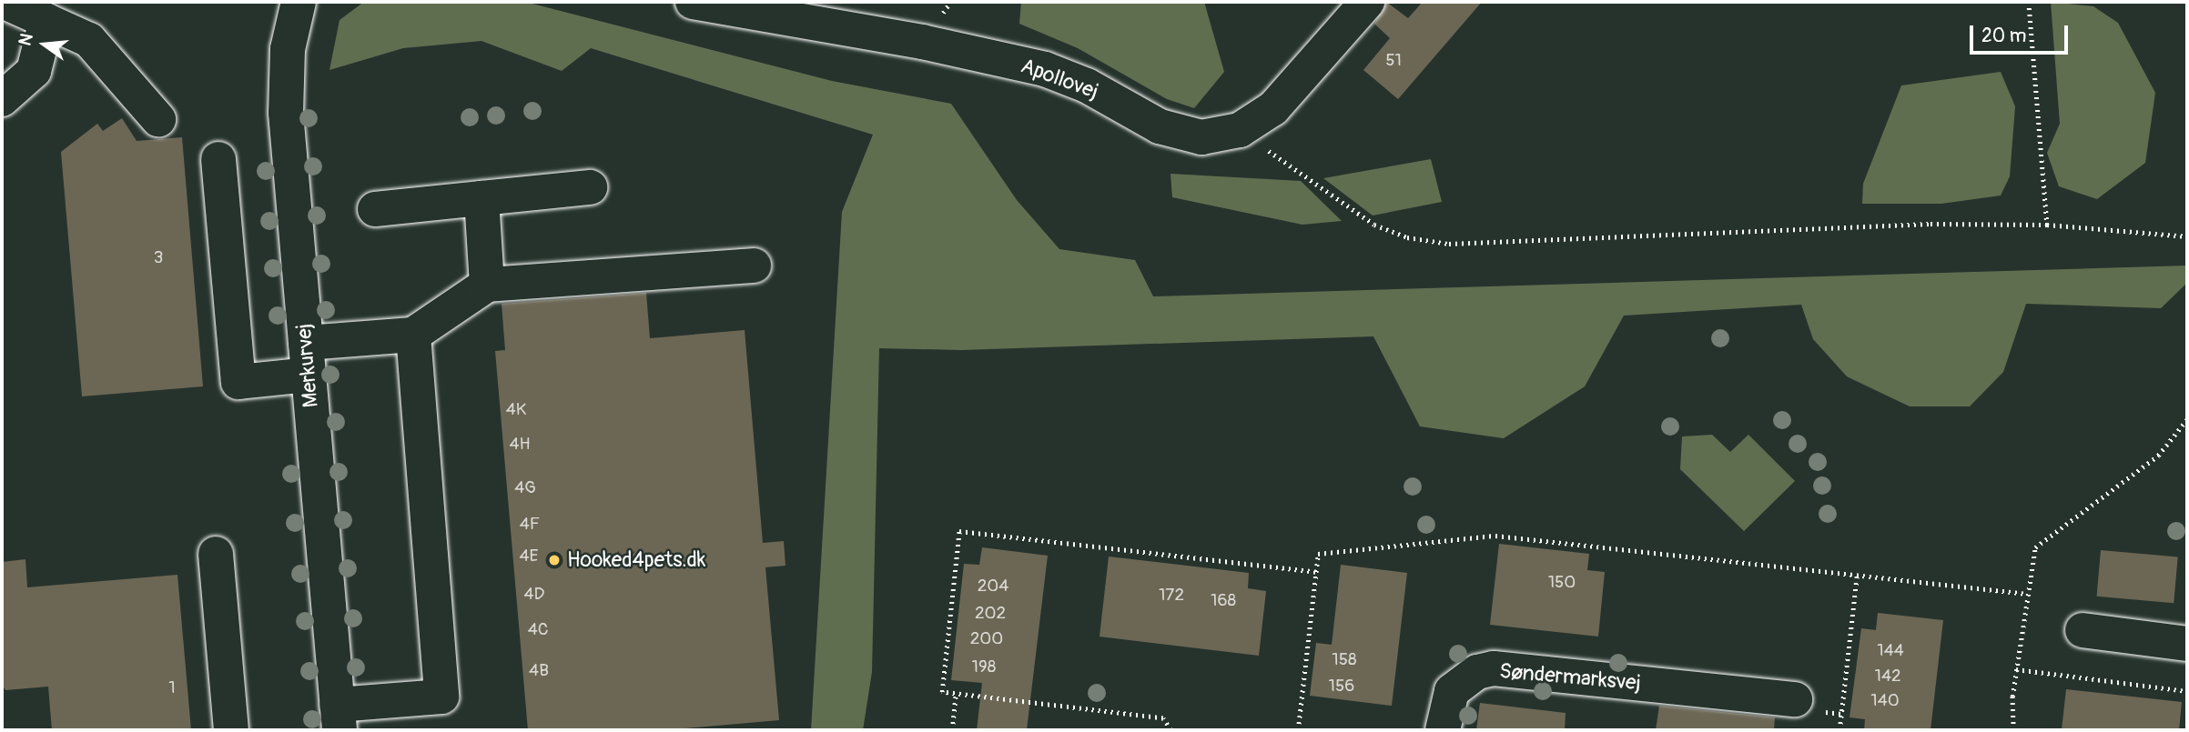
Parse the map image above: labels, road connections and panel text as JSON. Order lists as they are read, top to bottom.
{
  "streets": {
    "street": ["Apollovej", "Merkurvej", "Søndermarksvej"]
  },
  "places": ["Hooked4pets.dk"],
  "house_numbers": [
    "51",
    "3",
    "4K",
    "4H",
    "4G",
    "4F",
    "4E",
    "150",
    "204",
    "4D",
    "172",
    "168",
    "202",
    "4C",
    "200",
    "144",
    "158",
    "198",
    "4B",
    "142",
    "156",
    "1",
    "140"
  ],
  "scale_bar": "20 m",
  "north": "left"
}
